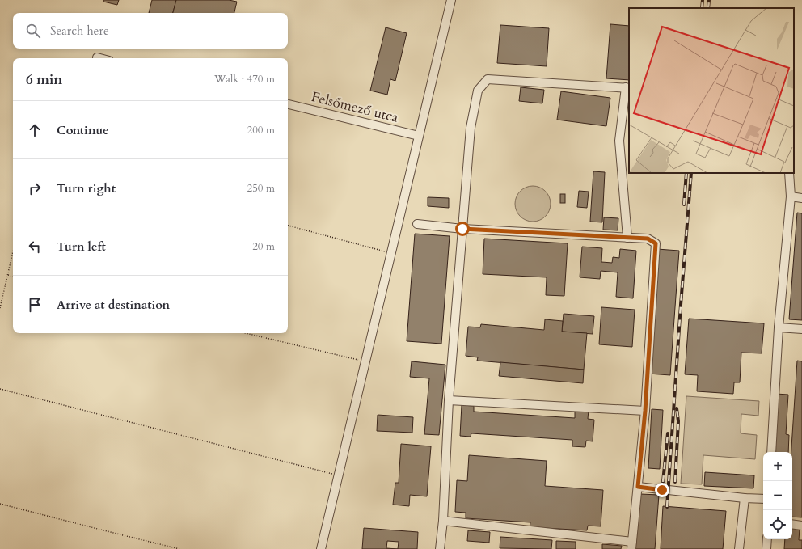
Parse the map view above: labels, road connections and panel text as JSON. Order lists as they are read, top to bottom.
{
  "streets": {
    "street": ["Felsőmező utca"]
  },
  "page": {
    "search": "Search here",
    "heading": ["6 min", "Walk · 470 m"],
    "list": [
      ["Continue", "200 m"],
      ["Turn right", "250 m"],
      ["Turn left", "20 m"],
      "Arrive at destination"
    ],
    "map_buttons": ["+", "−"]
  }
}
